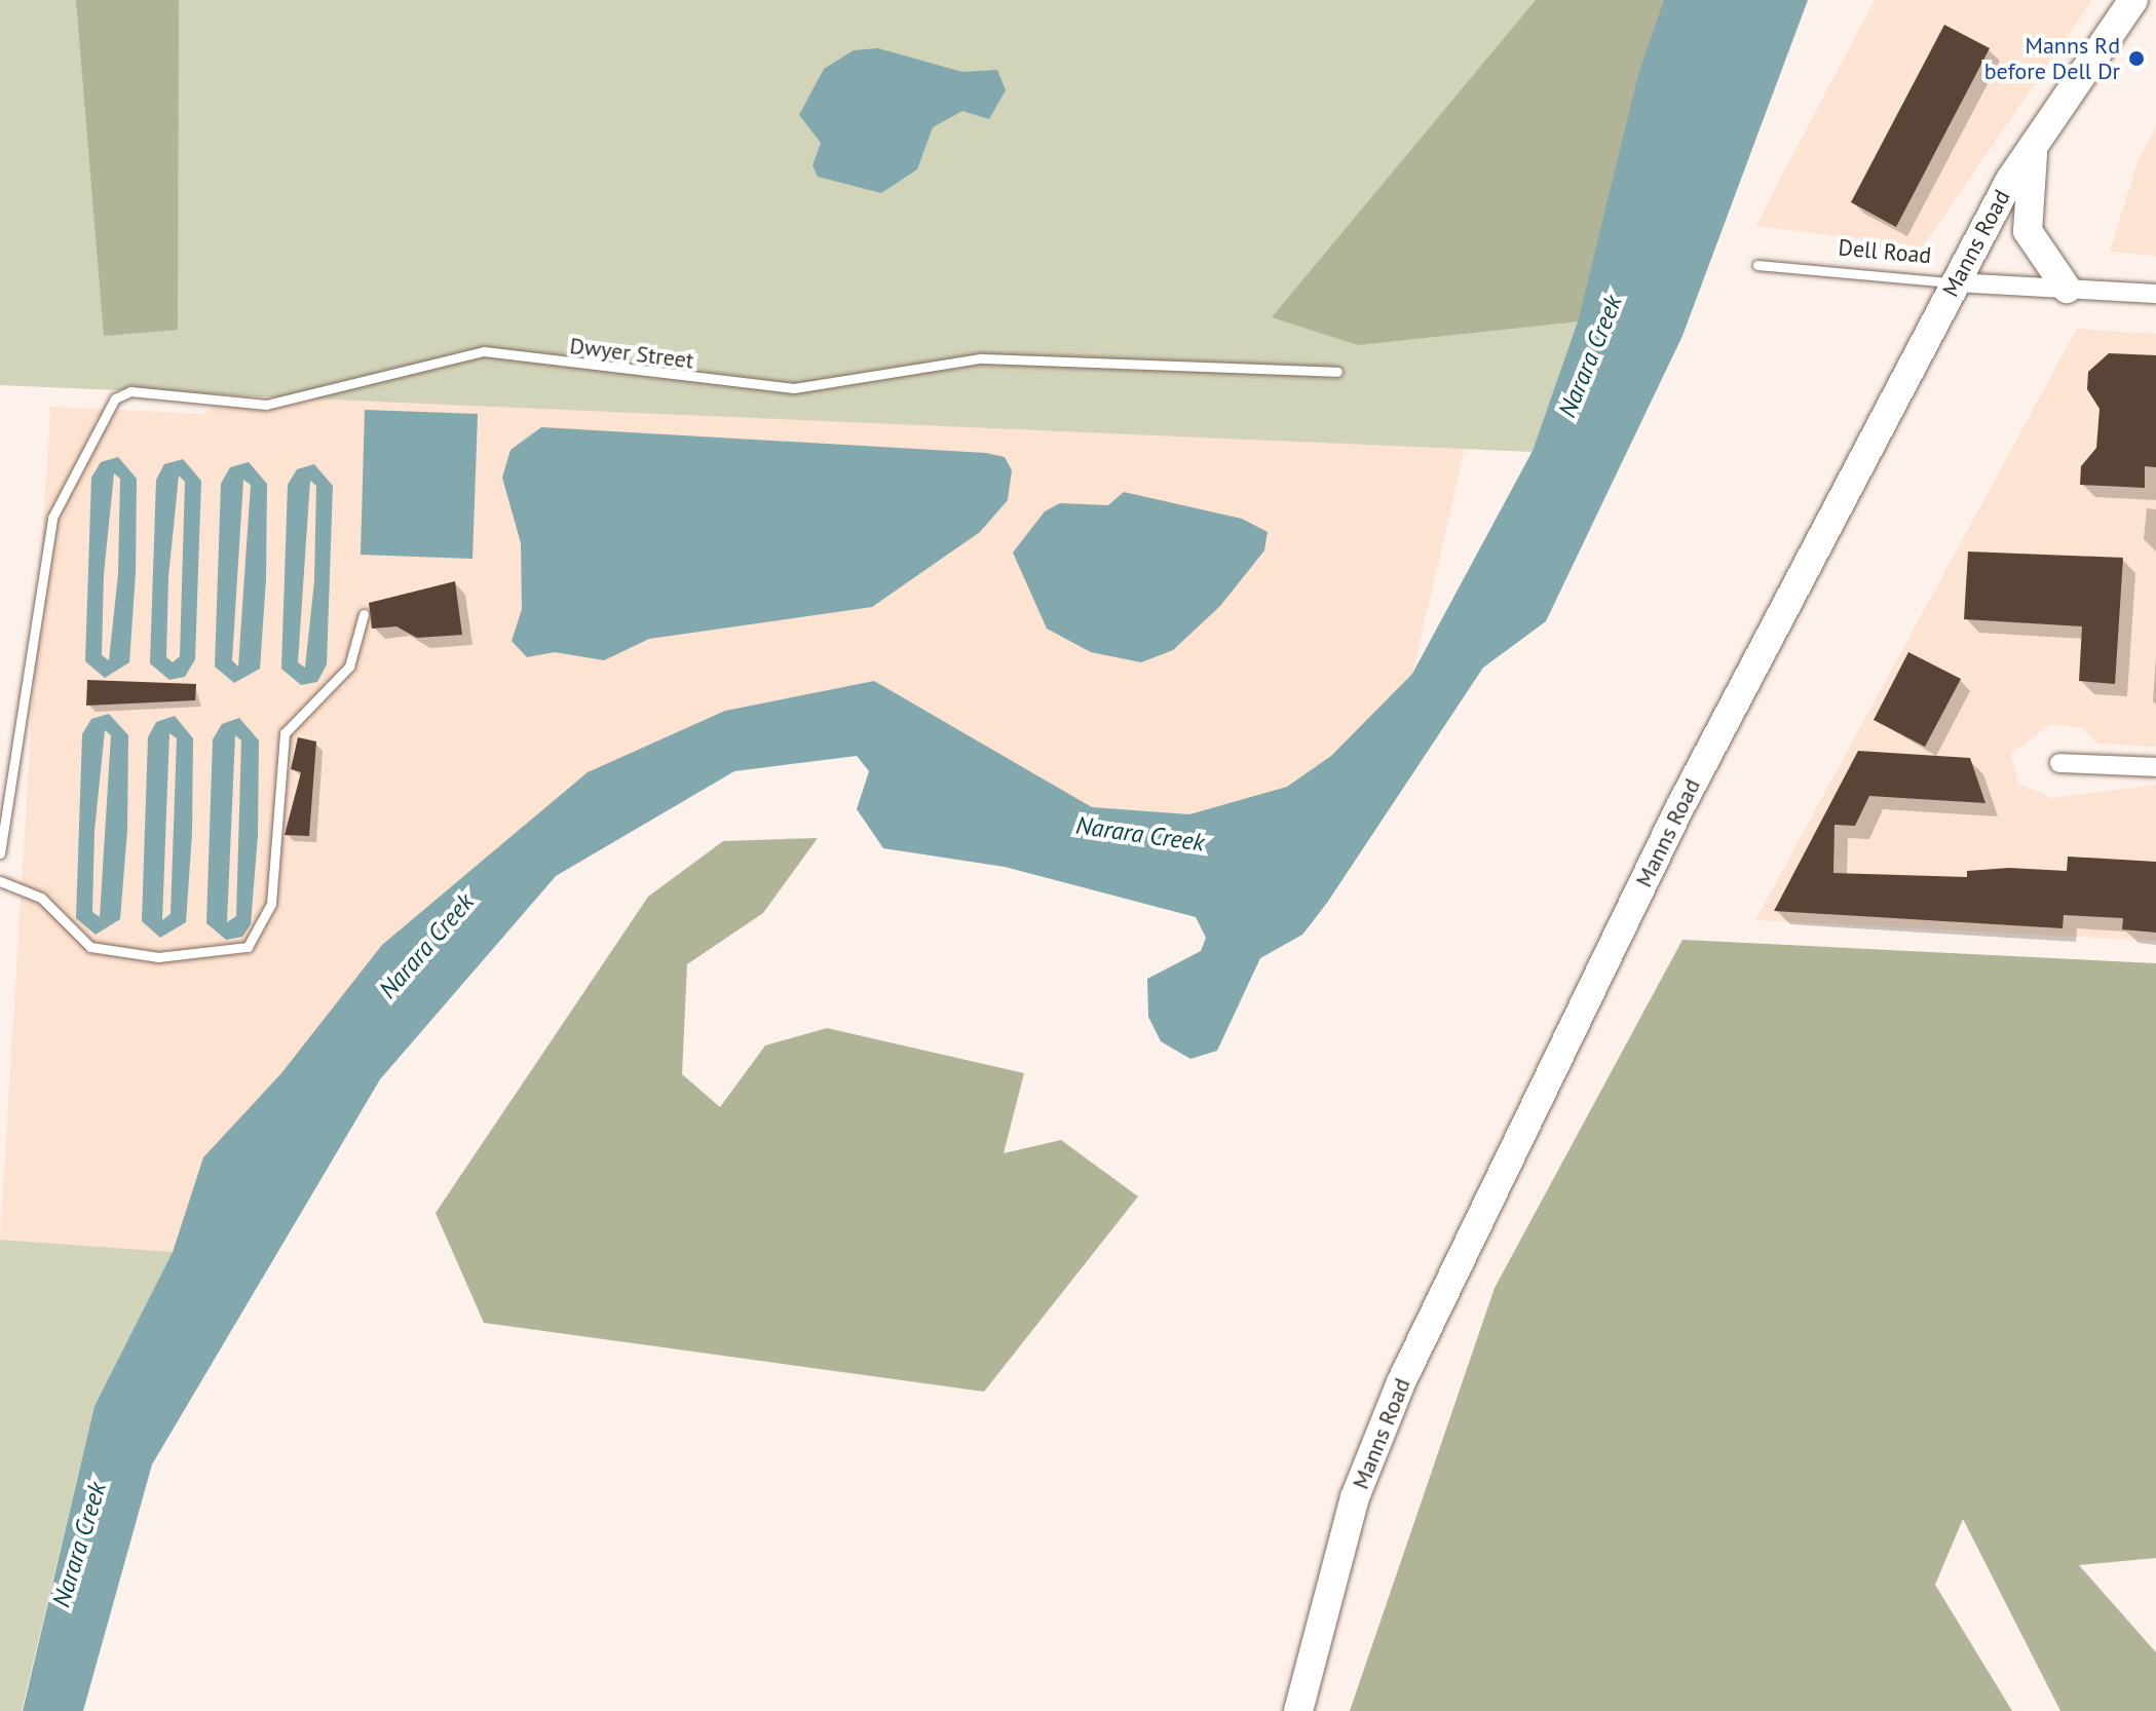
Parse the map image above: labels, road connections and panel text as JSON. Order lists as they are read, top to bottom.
{
  "streets": {
    "main road": ["Manns Road"],
    "street": ["Dell Road"],
    "lane": ["Dwyer Street"]
  },
  "crossings": [
    ["Manns Road", "Dell Road"]
  ],
  "water": ["Narara Creek"],
  "places": ["Manns Rd before Dell Dr"]
}
